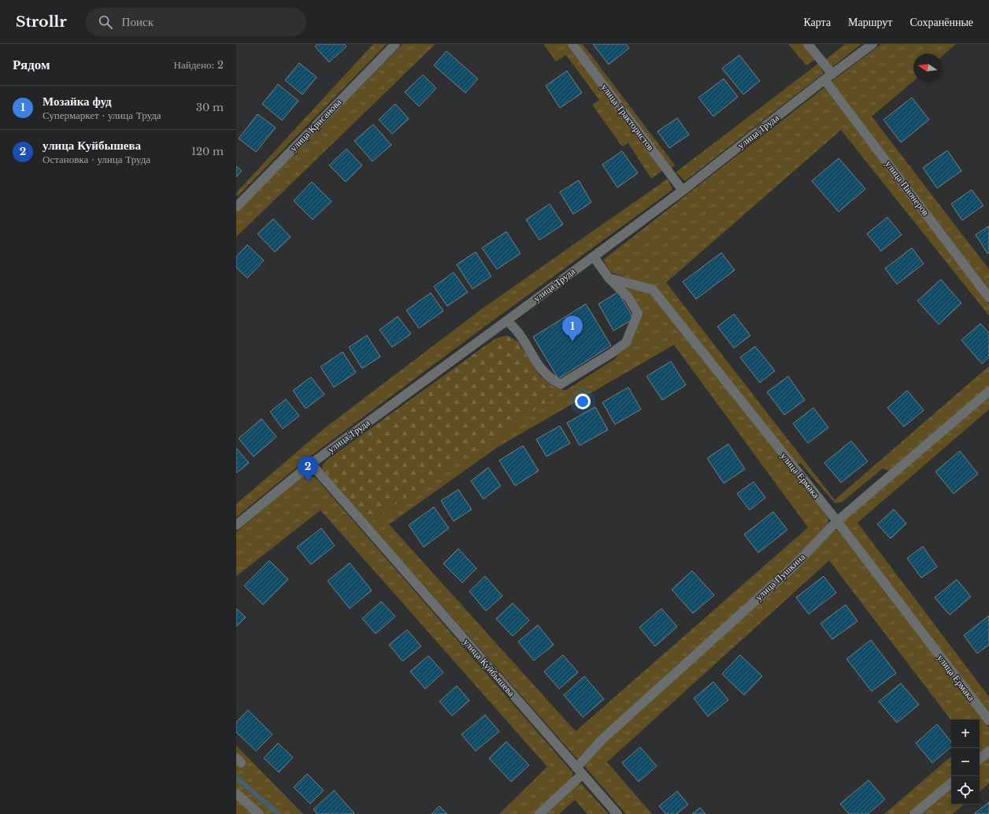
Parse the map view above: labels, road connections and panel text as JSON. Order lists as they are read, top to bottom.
{
  "streets": {
    "street": [
      "улица Трактористов",
      "улица Крисанова",
      "улица Труда",
      "улица Пионеров",
      "улица Ермака",
      "улица Пушкина",
      "улица Куйбышева"
    ]
  },
  "crossings": [
    ["улица Трактористов", "улица Труда"],
    ["улица Труда", "улица Пионеров"],
    ["улица Труда", "улица Куйбышева"],
    ["улица Ермака", "улица Пушкина"],
    ["улица Пушкина", "улица Куйбышева"]
  ],
  "north": "left",
  "page": {
    "header": "Strollr",
    "search": "Поиск",
    "nav": ["Карта", "Маршрут", "Сохранённые"],
    "heading": ["Рядом", "Найдено: 2"],
    "list": [
      {
        "mark": "1",
        "name": "Мозайка фуд",
        "note": "Супермаркет · улица Труда",
        "value": "30 m"
      },
      {
        "mark": "2",
        "name": "улица Куйбышева",
        "note": "Остановка · улица Труда",
        "value": "120 m"
      }
    ],
    "pins": ["1", "2"],
    "map_buttons": ["+", "−"]
  }
}
